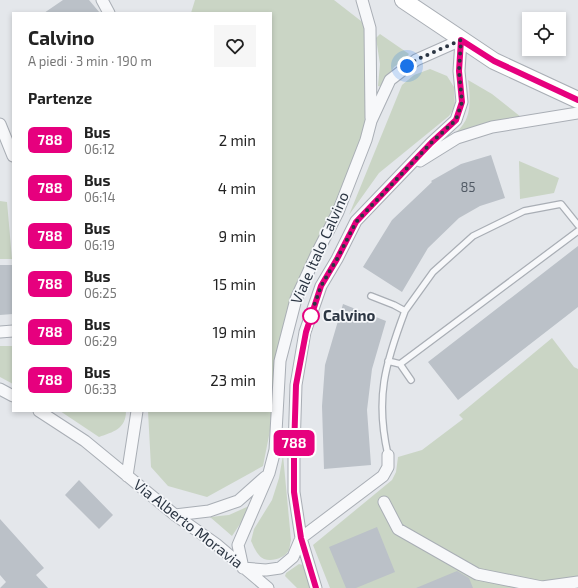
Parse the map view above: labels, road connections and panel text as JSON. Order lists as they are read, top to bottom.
{
  "streets": {
    "street": ["Viale Italo Calvino", "Via Alberto Moravia"]
  },
  "crossings": [
    ["Viale Italo Calvino", "Via Alberto Moravia"]
  ],
  "places": ["Calvino"],
  "lines": ["bus line 788"],
  "house_numbers": ["85"],
  "page": {
    "on_map": "788",
    "heading": [
      ["Calvino", "A piedi · 3 min · 190 m"],
      "Partenze"
    ],
    "list": [
      {
        "mark": "788",
        "name": "Bus",
        "note": "06:12",
        "value": "2 min"
      },
      {
        "mark": "788",
        "name": "Bus",
        "note": "06:14",
        "value": "4 min"
      },
      {
        "mark": "788",
        "name": "Bus",
        "note": "06:19",
        "value": "9 min"
      },
      {
        "mark": "788",
        "name": "Bus",
        "note": "06:25",
        "value": "15 min"
      },
      {
        "mark": "788",
        "name": "Bus",
        "note": "06:29",
        "value": "19 min"
      },
      {
        "mark": "788",
        "name": "Bus",
        "note": "06:33",
        "value": "23 min"
      }
    ]
  }
}
